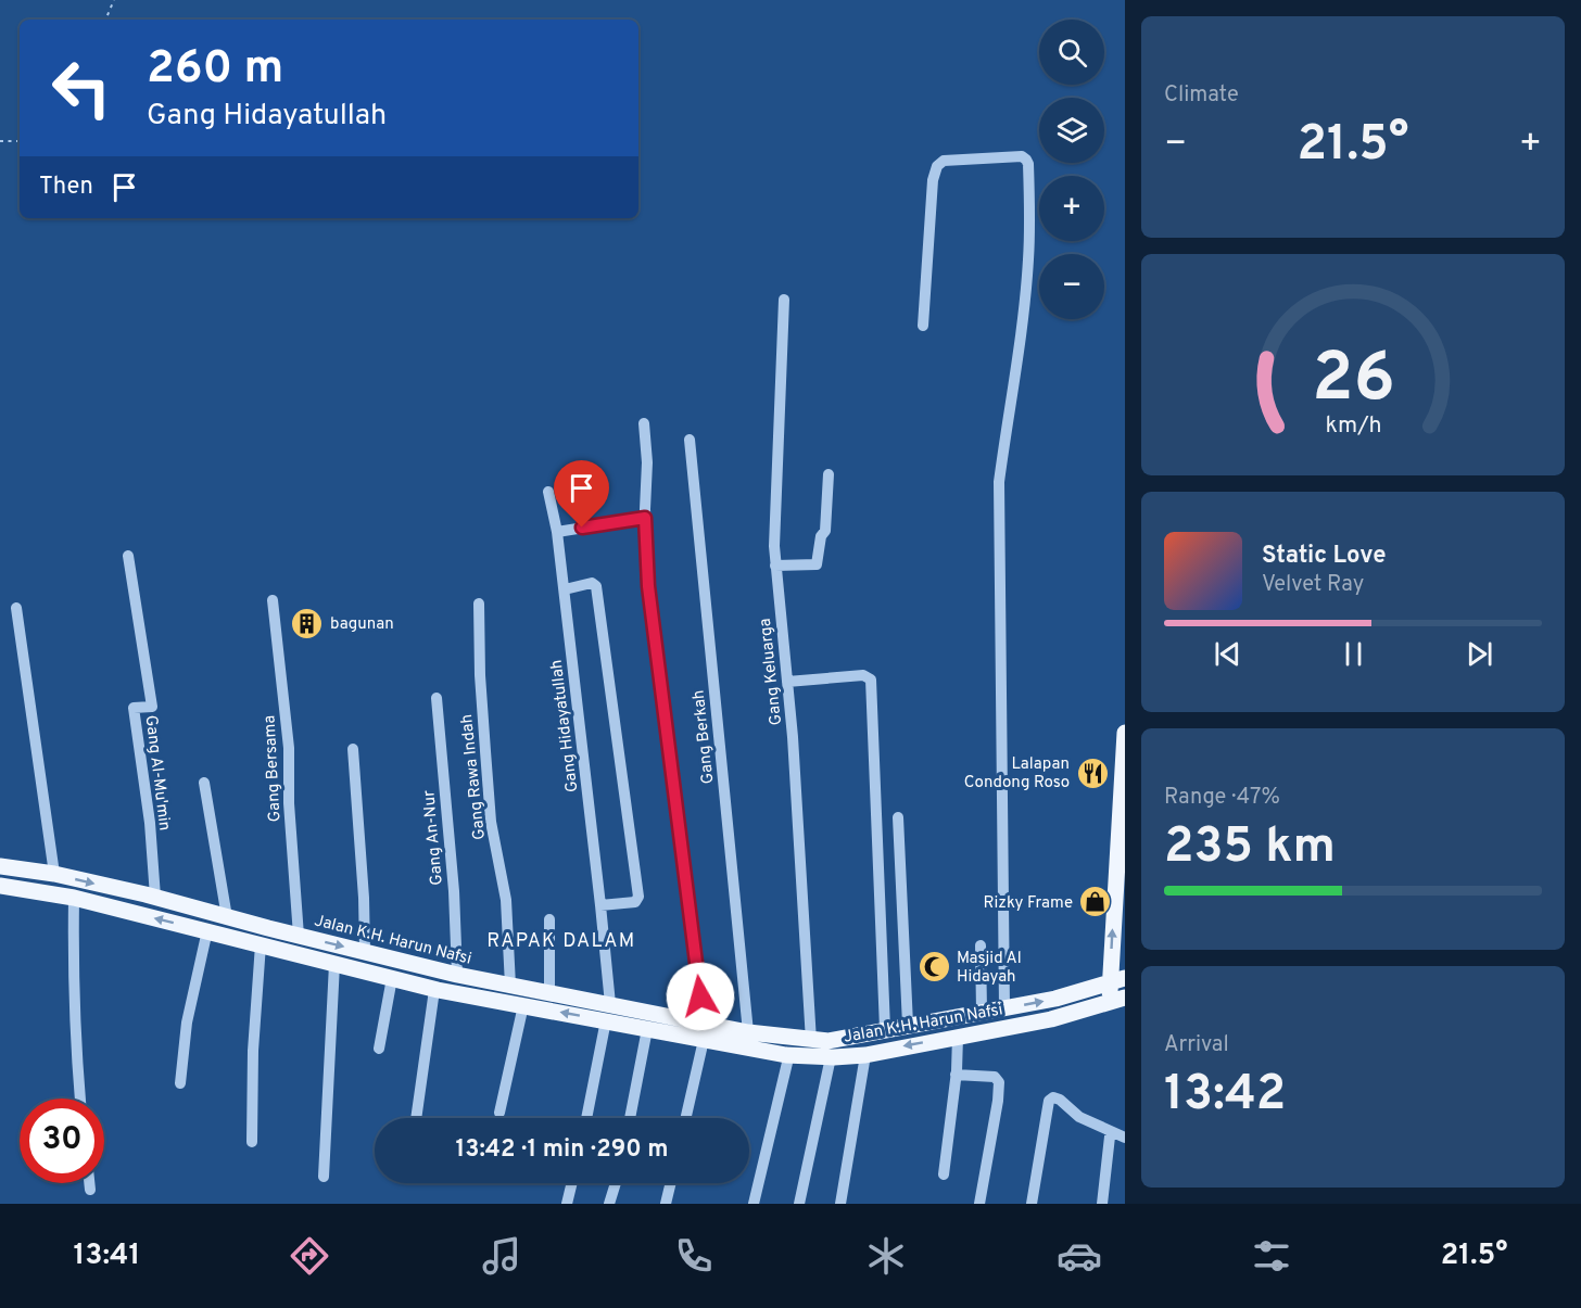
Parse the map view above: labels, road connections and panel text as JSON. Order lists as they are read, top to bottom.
{
  "streets": {
    "main road": ["Jalan K.H. Harun Nafsi"],
    "street": [
      "Gang Keluarga",
      "Gang Hidayatullah",
      "Gang Berkah",
      "Gang Bersama",
      "Gang Al-Mu'min",
      "Gang Rawa Indah",
      "Gang An-Nur"
    ]
  },
  "crossings": [
    ["Gang Keluarga", "Jalan K.H. Harun Nafsi"],
    ["Gang Hidayatullah", "Jalan K.H. Harun Nafsi"],
    ["Gang Berkah", "Jalan K.H. Harun Nafsi"],
    ["Gang Bersama", "Jalan K.H. Harun Nafsi"],
    ["Gang Al-Mu'min", "Jalan K.H. Harun Nafsi"],
    ["Gang Rawa Indah", "Jalan K.H. Harun Nafsi"],
    ["Gang An-Nur", "Jalan K.H. Harun Nafsi"]
  ],
  "districts": ["RAPAK DALAM"],
  "places": {
    "building": ["bagunan"],
    "restaurant": ["Lalapan Condong Roso"],
    "shop": ["Rizky Frame"],
    "mosque": ["Masjid Al Hidayah"]
  },
  "page": {
    "tile": [
      "Climate",
      ["Range · 47%", "235 km"],
      ["Arrival", "13:42"]
    ],
    "map_buttons": ["+", "−"],
    "turn": ["260 m", "Gang Hidayatullah"],
    "heat": ["−", "21.5°", "+"],
    "then": "Then",
    "song": ["Static Love", "Velvet Ray"],
    "limit": "30",
    "trip": "13:42 · 1 min · 290 m",
    "tabs": ["13:41", "21.5°"],
    "gauge": ["26", "km/h"]
  }
}
